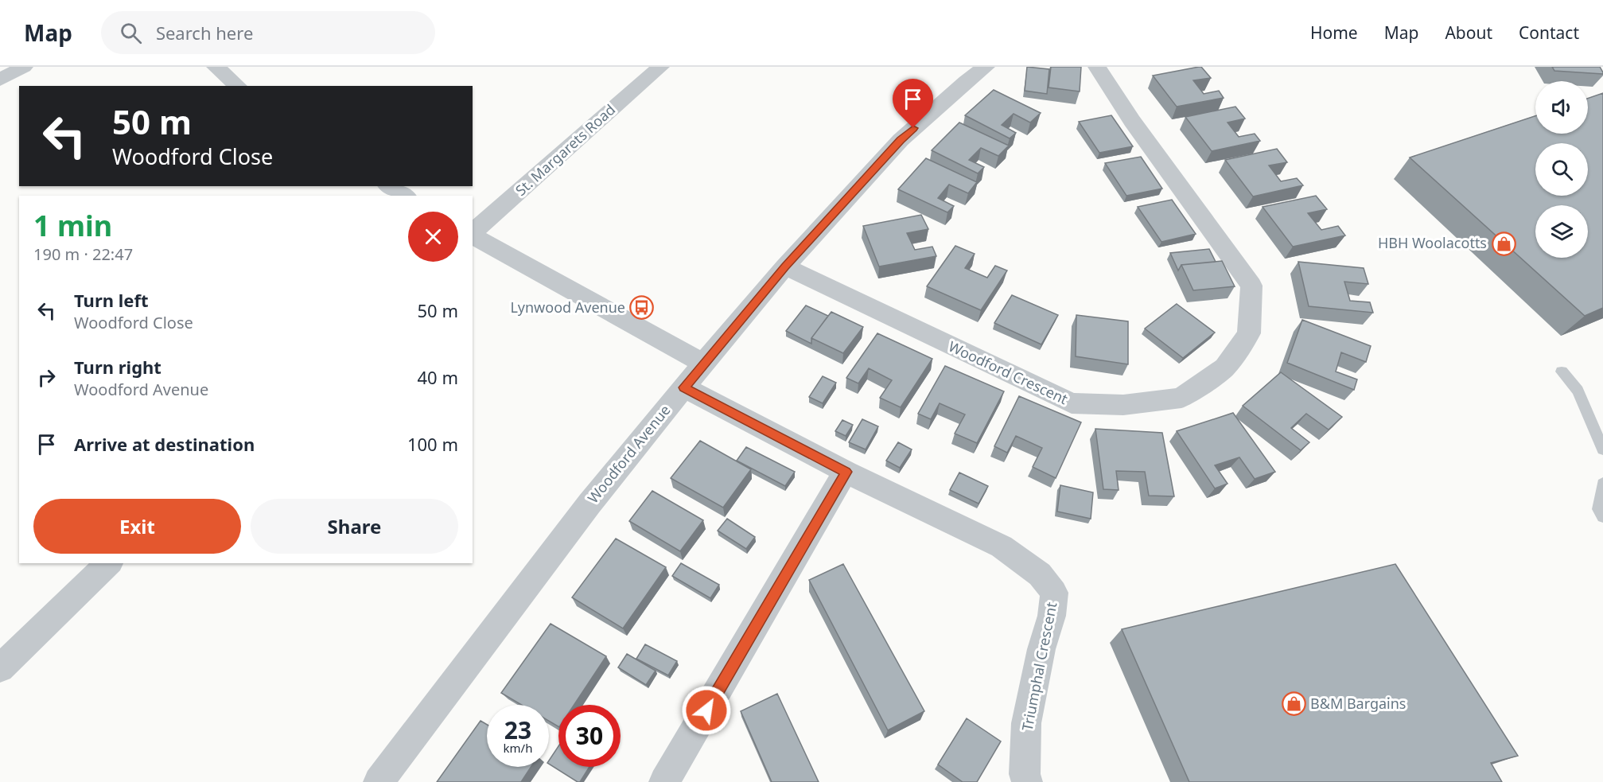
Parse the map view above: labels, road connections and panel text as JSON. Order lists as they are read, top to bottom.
{
  "streets": {
    "street": [
      "St. Margarets Road",
      "Woodford Crescent",
      "Woodford Avenue",
      "Triumphal Crescent"
    ]
  },
  "crossings": [
    ["Woodford Crescent", "Woodford Avenue"]
  ],
  "places": {
    "shop": ["HBH Woolacotts", "B&M Bargains"],
    "bus stop": ["Lynwood Avenue"]
  },
  "page": {
    "header": "Map",
    "search": "Search here",
    "nav": [
      "Home",
      "Map",
      "About",
      "Contact"
    ],
    "turn": ["50 m", "Woodford Close"],
    "heading": ["1 min", "190 m · 22:47"],
    "list": [
      {
        "name": "Turn left",
        "note": "Woodford Close",
        "value": "50 m"
      },
      {
        "name": "Turn right",
        "note": "Woodford Avenue",
        "value": "40 m"
      },
      {
        "name": "Arrive at destination",
        "value": "100 m"
      }
    ],
    "buttons": ["Exit", "Share"],
    "speed": "23 km/h",
    "limit": "30"
  }
}
